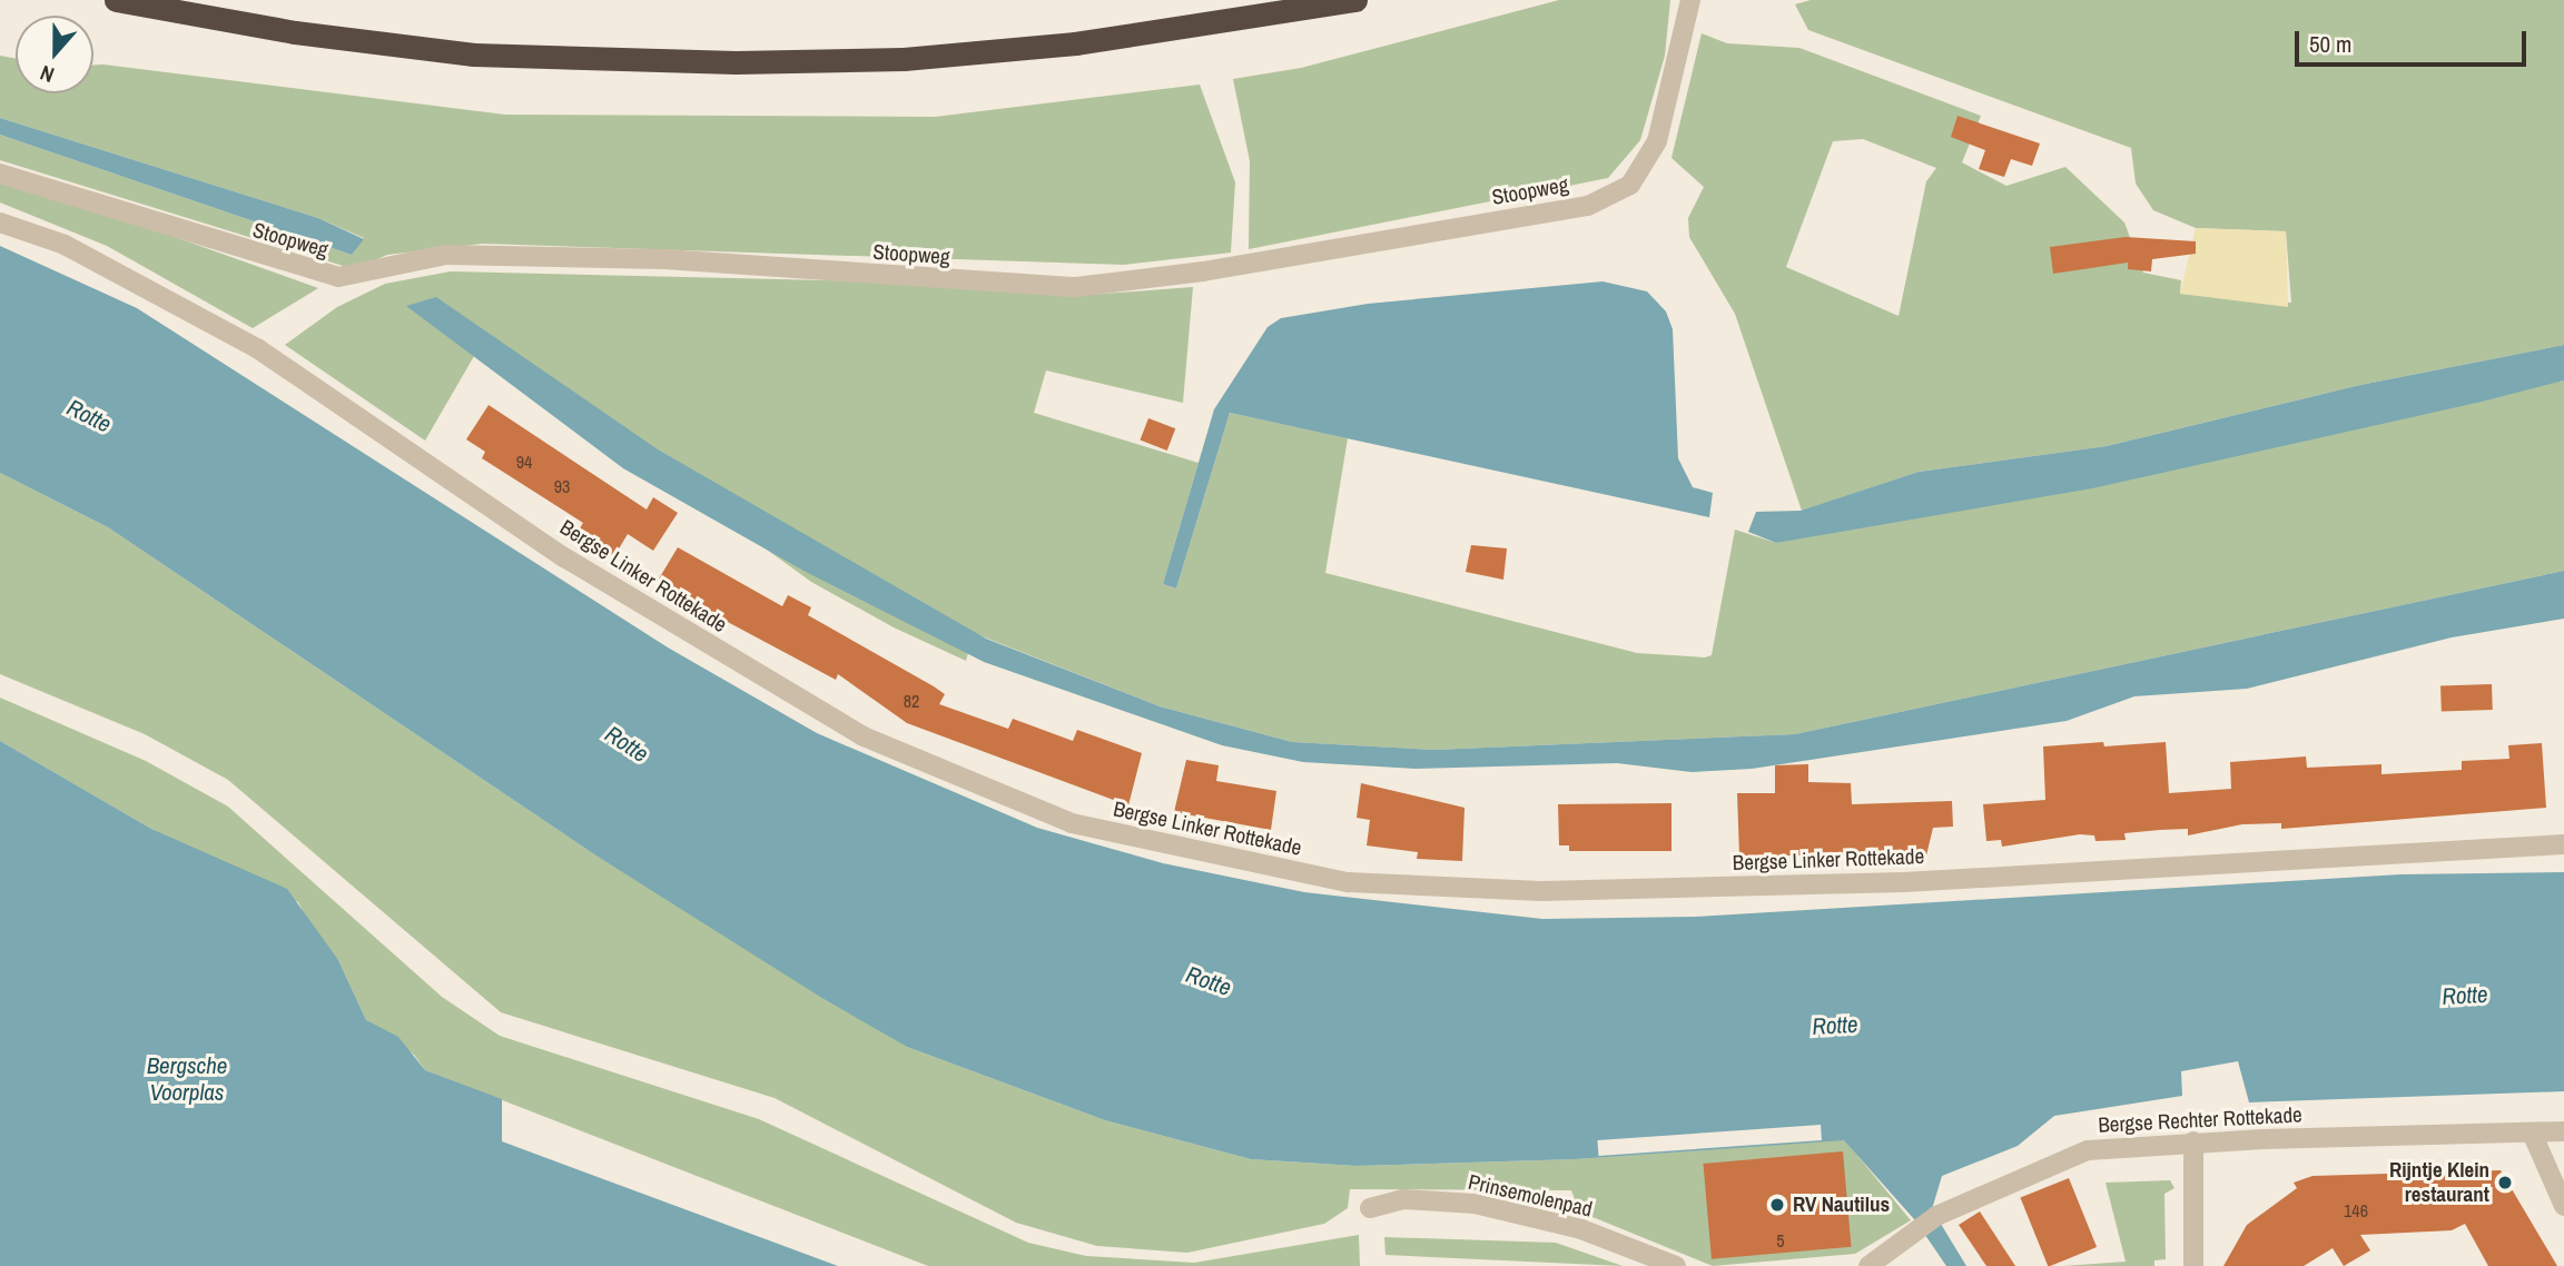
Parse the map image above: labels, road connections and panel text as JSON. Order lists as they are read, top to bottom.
{
  "streets": {
    "street": [
      "Stoopweg",
      "Bergse Linker Rottekade",
      "Bergse Rechter Rottekade",
      "Prinsemolenpad"
    ]
  },
  "water": ["Rotte", "Bergsche Voorplas"],
  "places": ["Rijntje Klein restaurant", "RV Nautilus"],
  "house_numbers": [
    "94",
    "93",
    "82",
    "146",
    "5"
  ],
  "scale_bar": "50 m",
  "north": "bottom"
}
